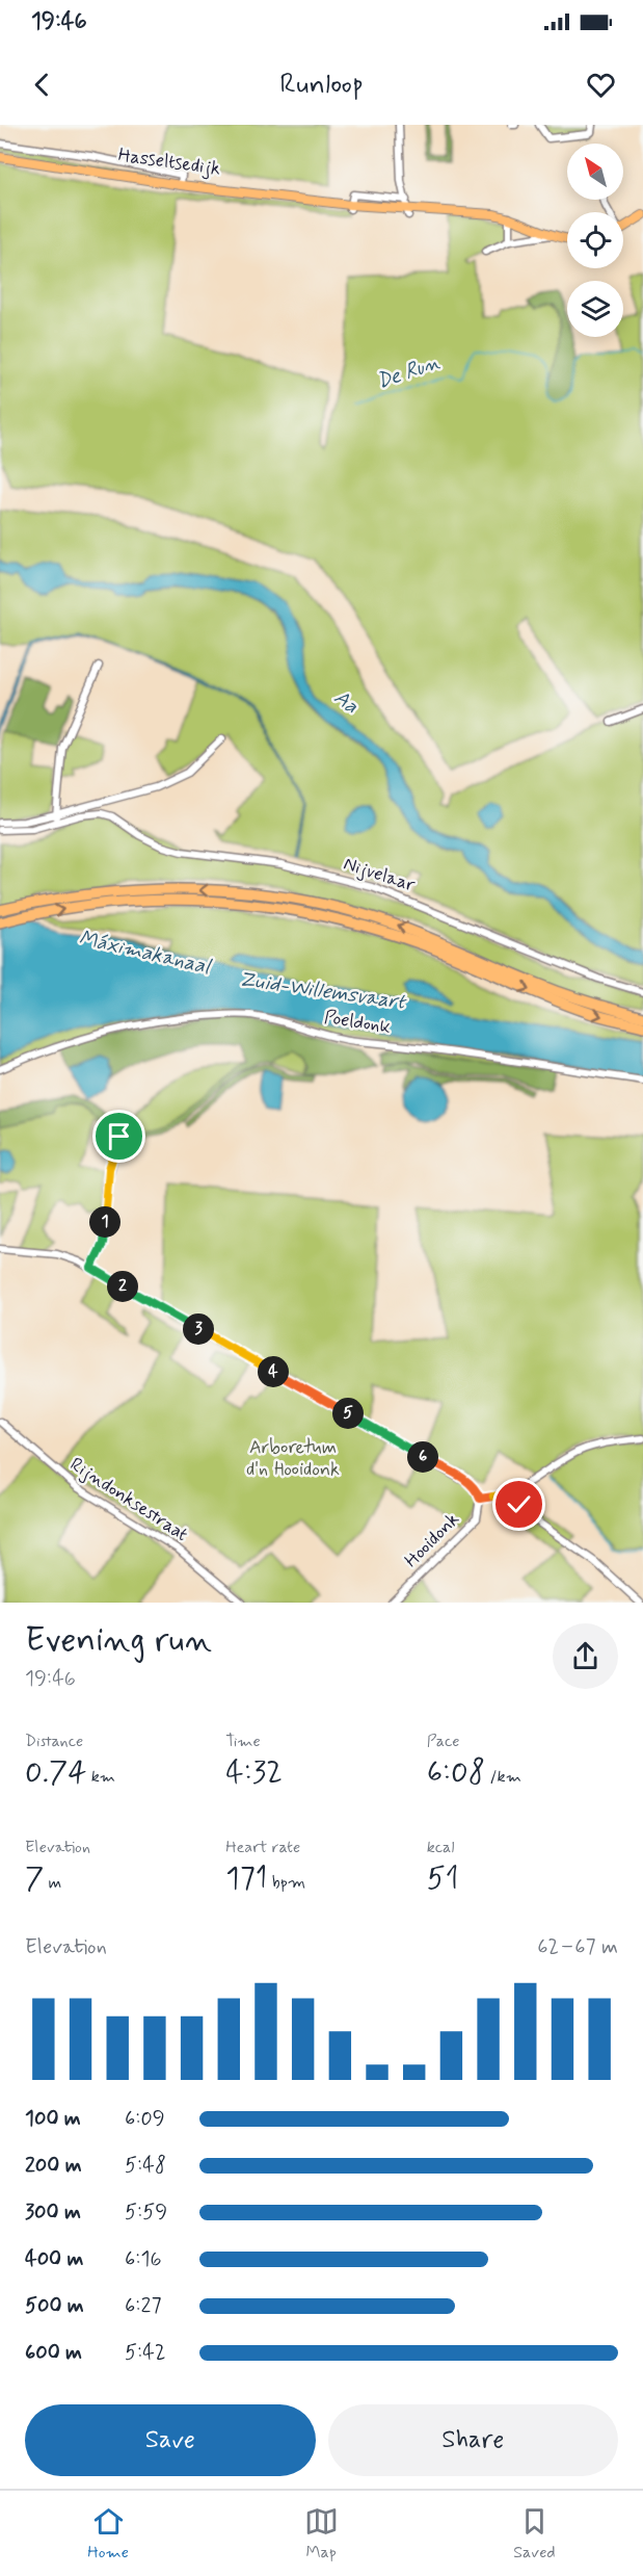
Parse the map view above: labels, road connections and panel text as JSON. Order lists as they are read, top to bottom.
{
  "streets": {
    "main road": ["Hasseltsedijk"],
    "street": [
      "Nijvelaar",
      "Poeldonk",
      "Rijndonksestraat",
      "Hooidonk"
    ]
  },
  "water": [
    "De Run",
    "Aa",
    "Máximakanaal",
    "Zuid-Willemsvaart"
  ],
  "parks": ["Arboretum d'n Hooidonk"],
  "north": "top left",
  "page": {
    "status": "19:46",
    "header": "Runloop",
    "pins": [
      "1",
      "2",
      "3",
      "4",
      "5",
      "6"
    ],
    "heading": ["Evening run", "19:46"],
    "stats": [
      ["Distance", "0.74 km"],
      ["Time", "4:32"],
      ["Pace", "6:08 /km"],
      ["Elevation", "7 m"],
      ["Heart rate", "171 bpm"],
      ["kcal", "51"]
    ],
    "chart": ["Elevation", "62–67 m"],
    "list": [
      {
        "name": "100 m",
        "note": "6:09"
      },
      {
        "name": "200 m",
        "note": "5:48"
      },
      {
        "name": "300 m",
        "note": "5:59"
      },
      {
        "name": "400 m",
        "note": "6:16"
      },
      {
        "name": "500 m",
        "note": "6:27"
      },
      {
        "name": "600 m",
        "note": "5:42"
      }
    ],
    "buttons": ["Save", "Share"],
    "tabs": ["Home", "Map", "Saved"]
  }
}
